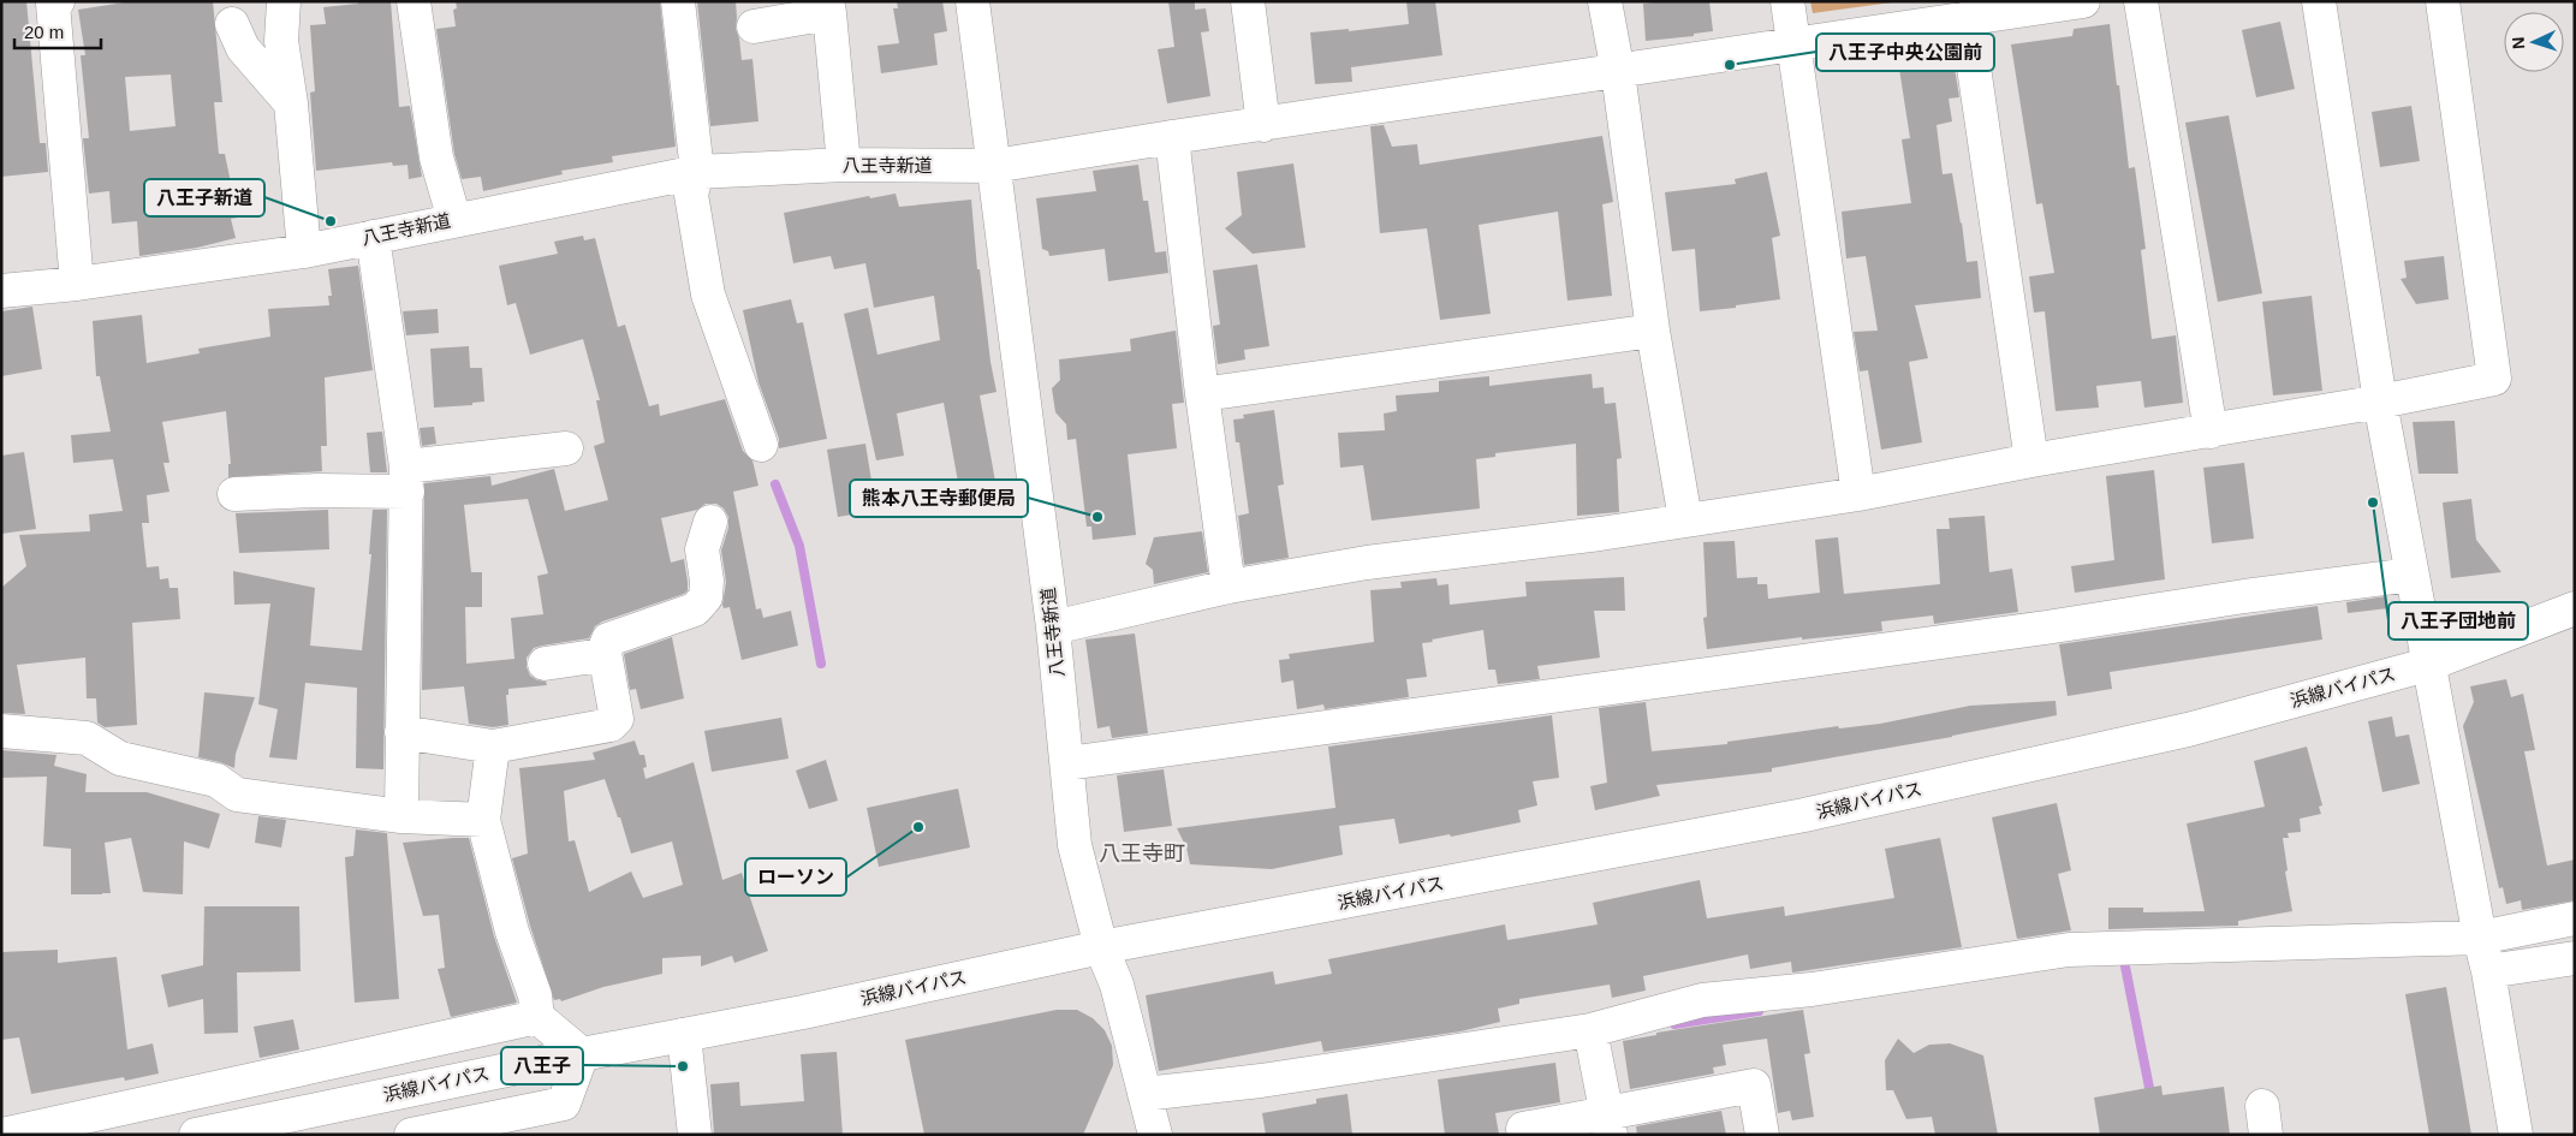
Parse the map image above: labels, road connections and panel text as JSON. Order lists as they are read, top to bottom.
{
  "streets": {
    "main road": ["八王寺新道", "浜線バイパス"]
  },
  "crossings": [
    ["八王寺新道", "浜線バイパス"]
  ],
  "districts": ["八王寺町"],
  "places": [
    "八王子中央公園前",
    "八王子新道",
    "八王子団地前",
    "熊本八王寺郵便局",
    "ローソン",
    "八王子"
  ],
  "scale_bar": "20 m",
  "north": "left"
}
